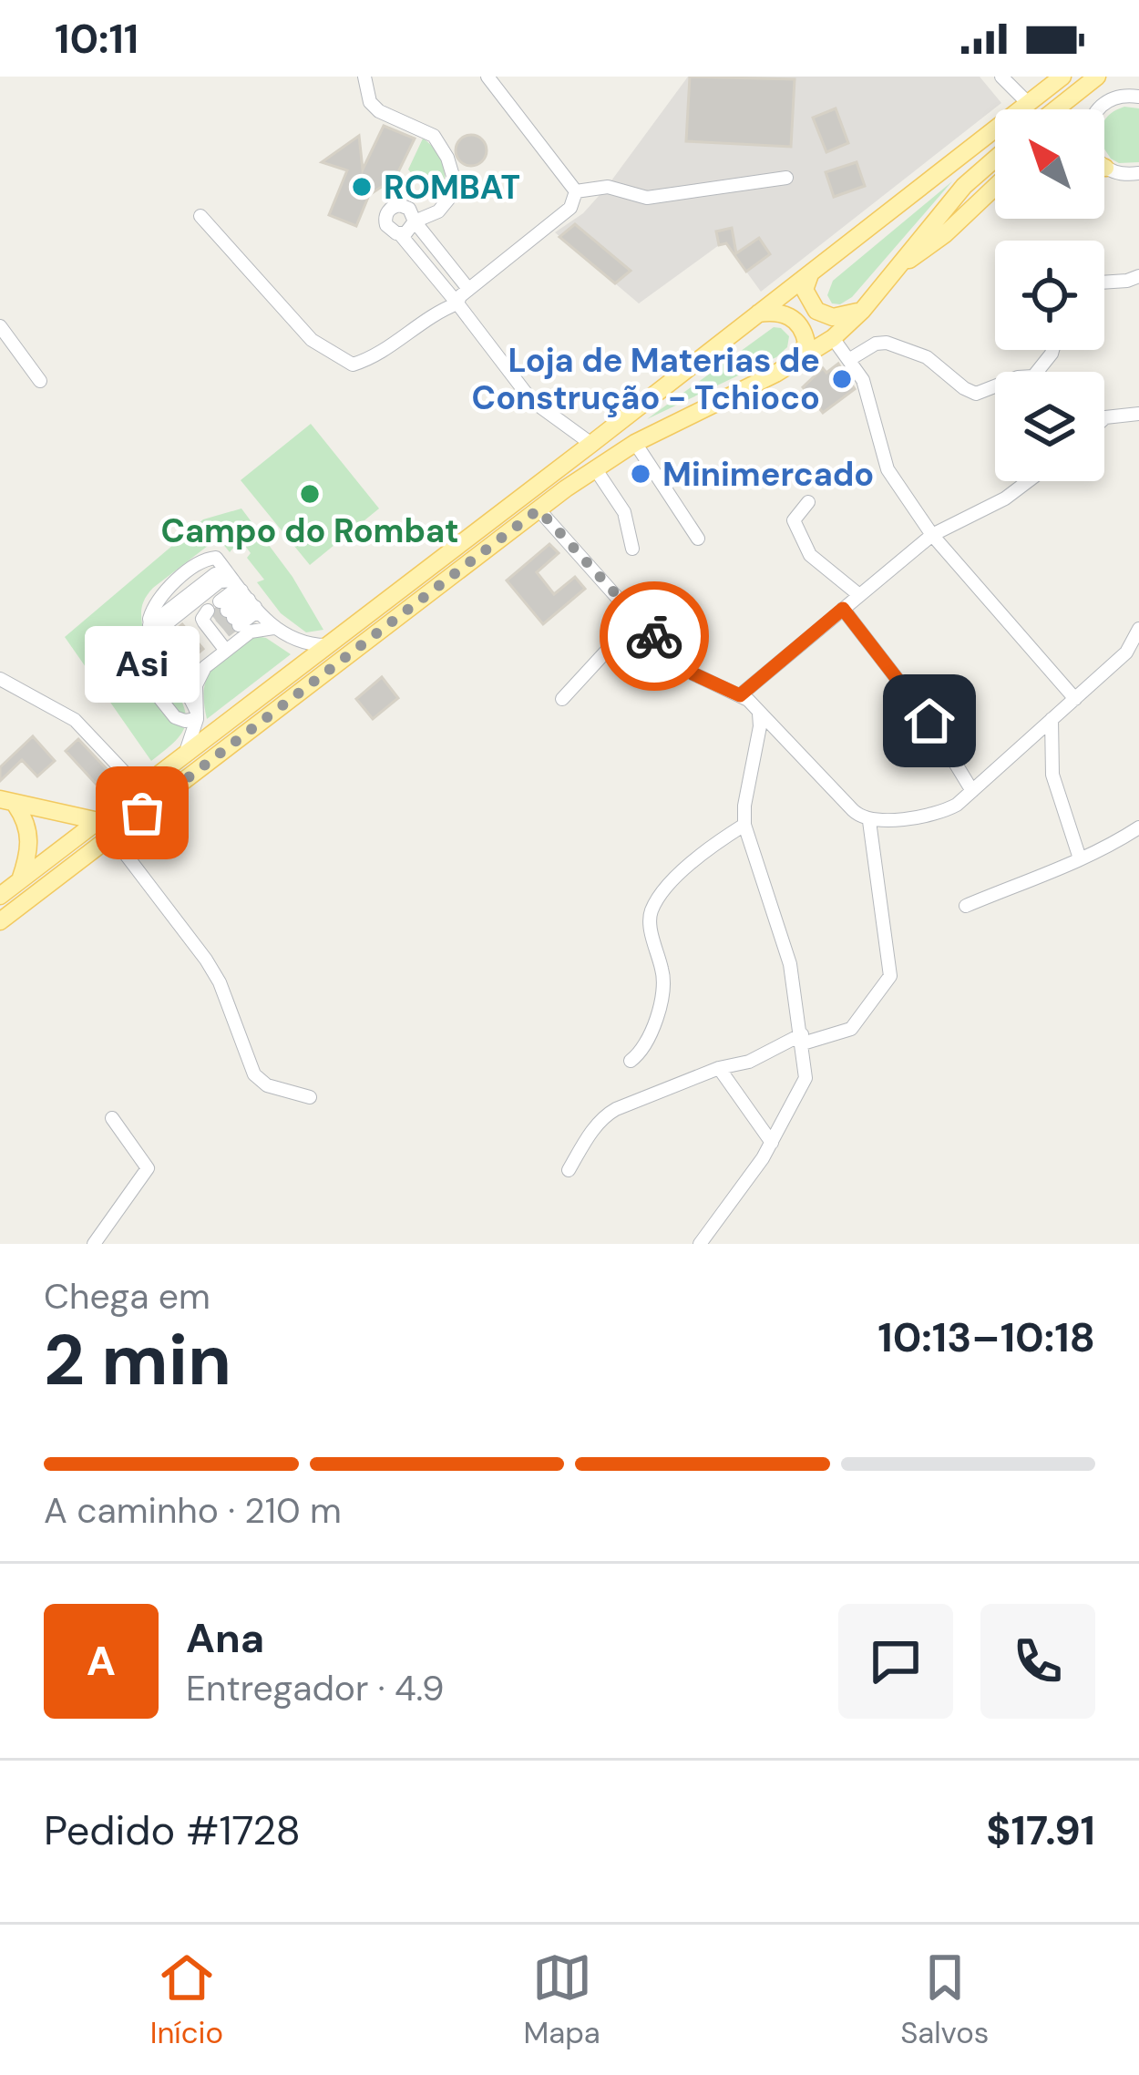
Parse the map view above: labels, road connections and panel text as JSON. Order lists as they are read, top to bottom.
{
  "places": [
    "ROMBAT",
    "Loja de Materias de Construção - Tchioco",
    "Minimercado",
    "Campo do Rombat",
    "Asi"
  ],
  "north": "top left",
  "page": {
    "status": "10:11",
    "bubble": "Asi",
    "heading": ["2 min", "Chega em", "10:13–10:18"],
    "panel": [
      "Ana",
      "Entregador · 4.9",
      "Pedido #1728",
      "$17.91"
    ],
    "bar": "A caminho · 210 m",
    "round": "A",
    "tabs": ["Início", "Mapa", "Salvos"]
  }
}
